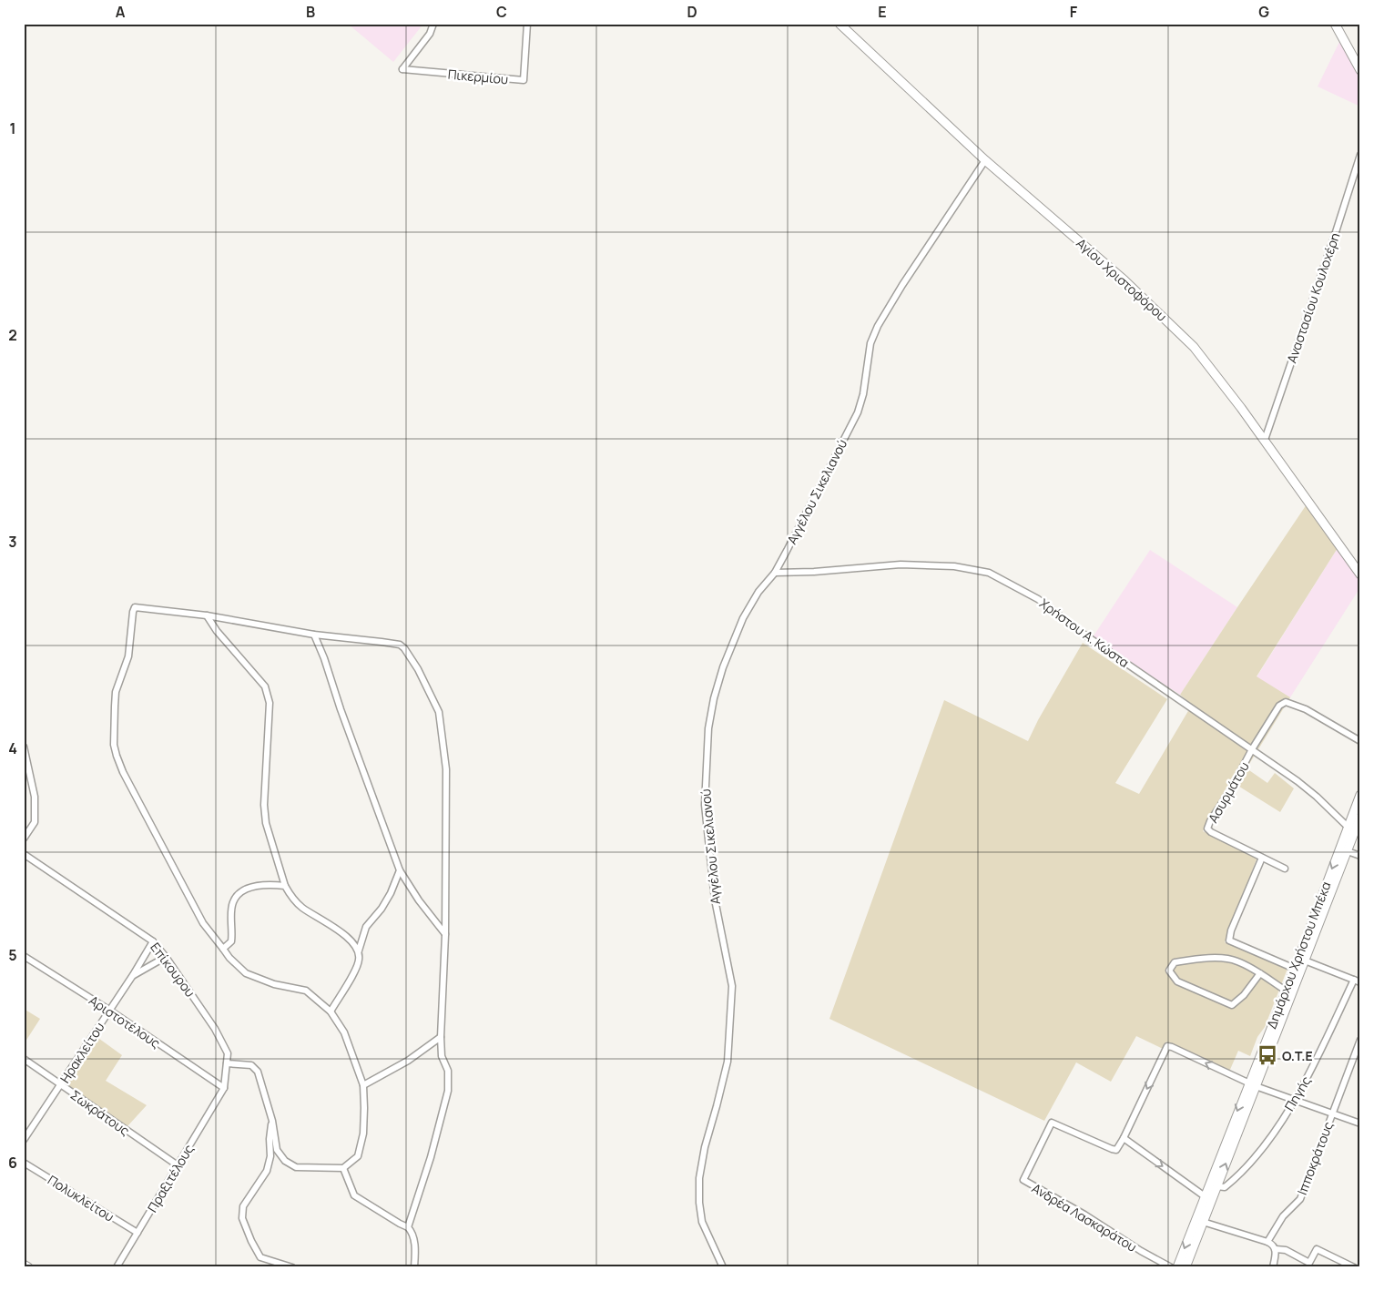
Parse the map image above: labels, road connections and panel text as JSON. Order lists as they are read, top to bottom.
{
  "streets": {
    "main road": ["Αγίου Χριστοφόρου", "Δημάρχου Χρήστου Μπέκα"],
    "street": [
      "Πικερμίου",
      "Αναστασίου Κουλοχέρη",
      "Αγγέλου Σικελιανού",
      "Χρήστου Α. Κώστα",
      "Ασυρμάτου",
      "Επίκουρου",
      "Αριστοτέλους",
      "Ηρακλείτου",
      "Πηγής",
      "Σωκράτους",
      "Ιπποκράτους",
      "Πραξιτέλους",
      "Πολυκλείτου",
      "Ανδρέα Λασκαράτου"
    ]
  },
  "crossings": [
    ["Αγίου Χριστοφόρου", "Αναστασίου Κουλοχέρη"],
    ["Αγίου Χριστοφόρου", "Αγγέλου Σικελιανού"],
    ["Αγγέλου Σικελιανού", "Χρήστου Α. Κώστα"],
    ["Χρήστου Α. Κώστα", "Ασυρμάτου"],
    ["Χρήστου Α. Κώστα", "Δημάρχου Χρήστου Μπέκα"],
    ["Δημάρχου Χρήστου Μπέκα", "Πηγής"],
    ["Επίκουρου", "Αριστοτέλους"],
    ["Επίκουρου", "Ηρακλείτου"],
    ["Επίκουρου", "Πραξιτέλους"],
    ["Αριστοτέλους", "Ηρακλείτου"],
    ["Αριστοτέλους", "Πραξιτέλους"],
    ["Ηρακλείτου", "Σωκράτους"],
    ["Σωκράτους", "Πραξιτέλους"],
    ["Πραξιτέλους", "Πολυκλείτου"]
  ],
  "places": {
    "bus stop": ["Ο.Τ.Ε"]
  },
  "grid": {
    "columns": [
      "A",
      "B",
      "C",
      "D",
      "E",
      "F",
      "G"
    ],
    "rows": [
      "1",
      "2",
      "3",
      "4",
      "5",
      "6"
    ]
  }
}
